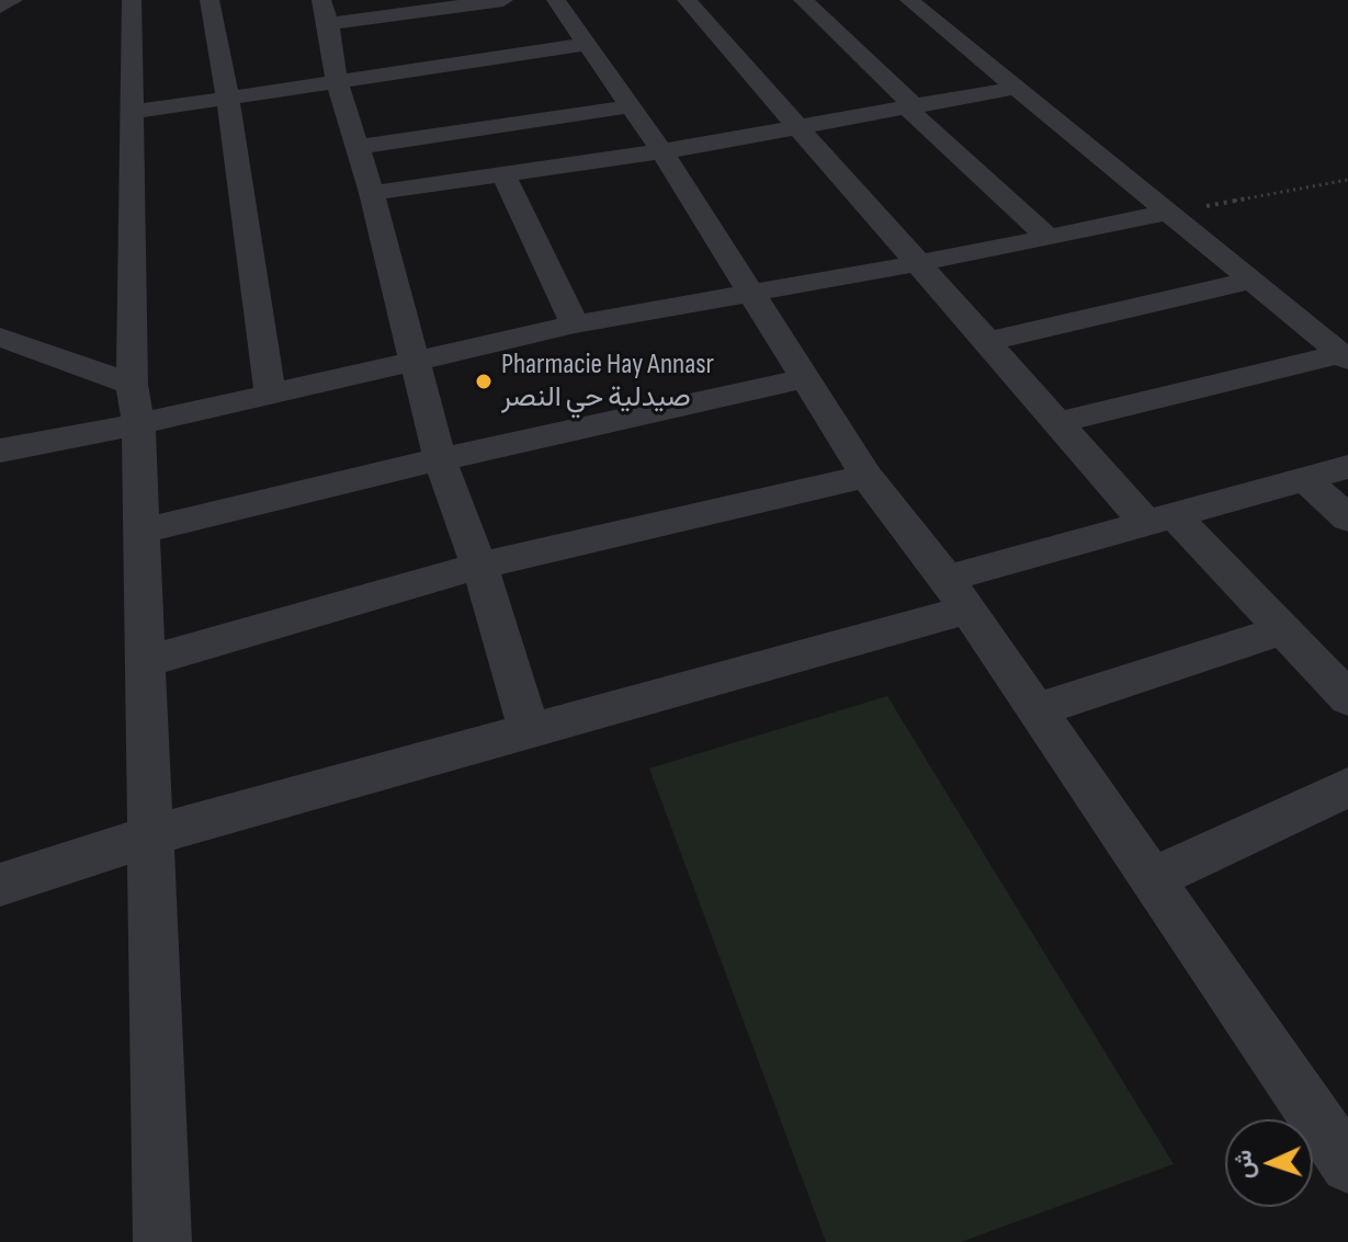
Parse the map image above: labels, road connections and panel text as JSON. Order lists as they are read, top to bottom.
{
  "places": ["Pharmacie Hay Annasr صيدلية حي النصر"],
  "north": "left"
}
